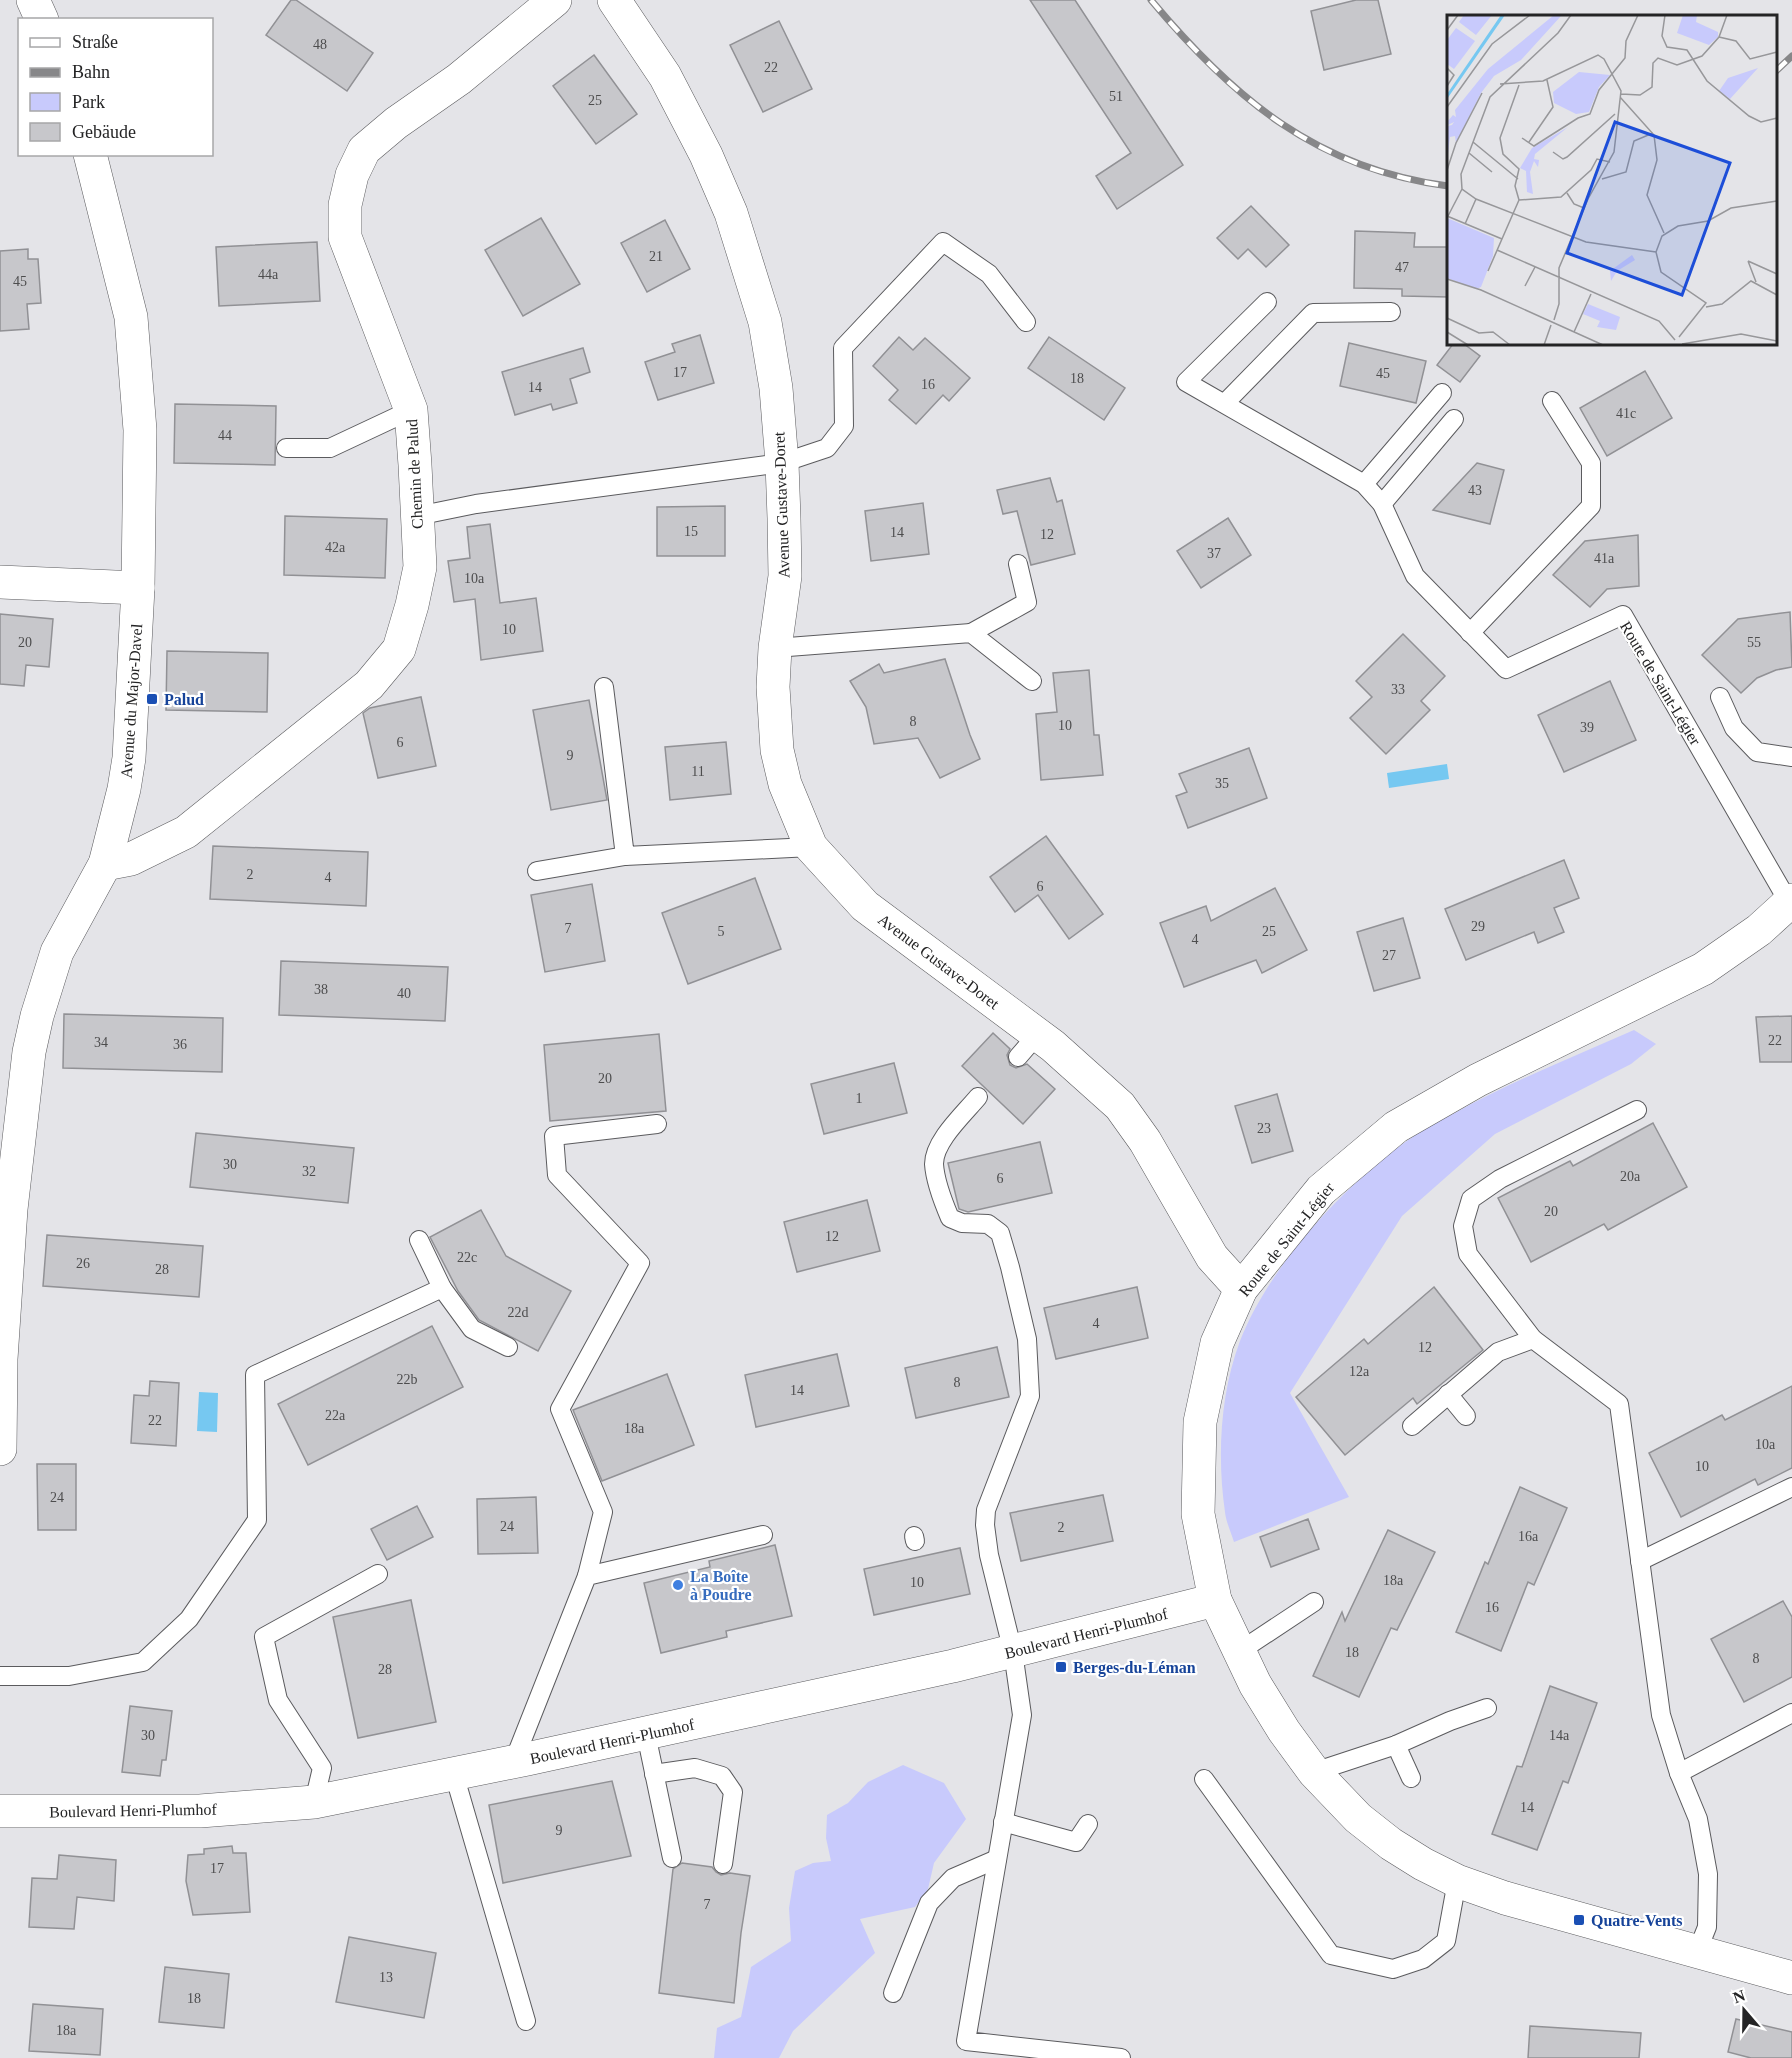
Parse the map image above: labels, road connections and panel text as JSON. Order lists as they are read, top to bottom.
{
  "streets": {
    "street": [
      "Chemin de Palud",
      "Avenue Gustave-Doret",
      "Route de Saint-Légier",
      "Avenue du Major-Davel",
      "Boulevard Henri-Plumhof"
    ]
  },
  "crossings": [
    ["Chemin de Palud", "Avenue du Major-Davel"],
    ["Avenue Gustave-Doret", "Route de Saint-Légier"],
    ["Route de Saint-Légier", "Boulevard Henri-Plumhof"]
  ],
  "places": {
    "transit": ["Palud", "Berges-du-Léman", "Quatre-Vents"],
    "other": ["La Boîte à Poudre"]
  },
  "house_numbers": [
    "48",
    "22",
    "51",
    "25",
    "21",
    "47",
    "44a",
    "45",
    "17",
    "45",
    "18",
    "16",
    "14",
    "41c",
    "44",
    "43",
    "15",
    "14",
    "12",
    "42a",
    "37",
    "41a",
    "10a",
    "10",
    "20",
    "55",
    "33",
    "8",
    "10",
    "39",
    "6",
    "9",
    "11",
    "35",
    "2",
    "4",
    "6",
    "29",
    "7",
    "5",
    "25",
    "4",
    "27",
    "38",
    "40",
    "22",
    "34",
    "36",
    "20",
    "1",
    "23",
    "30",
    "32",
    "20a",
    "6",
    "20",
    "12",
    "22c",
    "26",
    "28",
    "22d",
    "4",
    "12",
    "12a",
    "22b",
    "8",
    "14",
    "22a",
    "22",
    "18a",
    "10a",
    "10",
    "24",
    "24",
    "2",
    "16a",
    "18a",
    "10",
    "16",
    "18",
    "8",
    "28",
    "30",
    "14a",
    "14",
    "9",
    "17",
    "7",
    "13",
    "18",
    "18a"
  ],
  "legend": [
    "Straße",
    "Bahn",
    "Park",
    "Gebäude"
  ],
  "north": "top"
}
